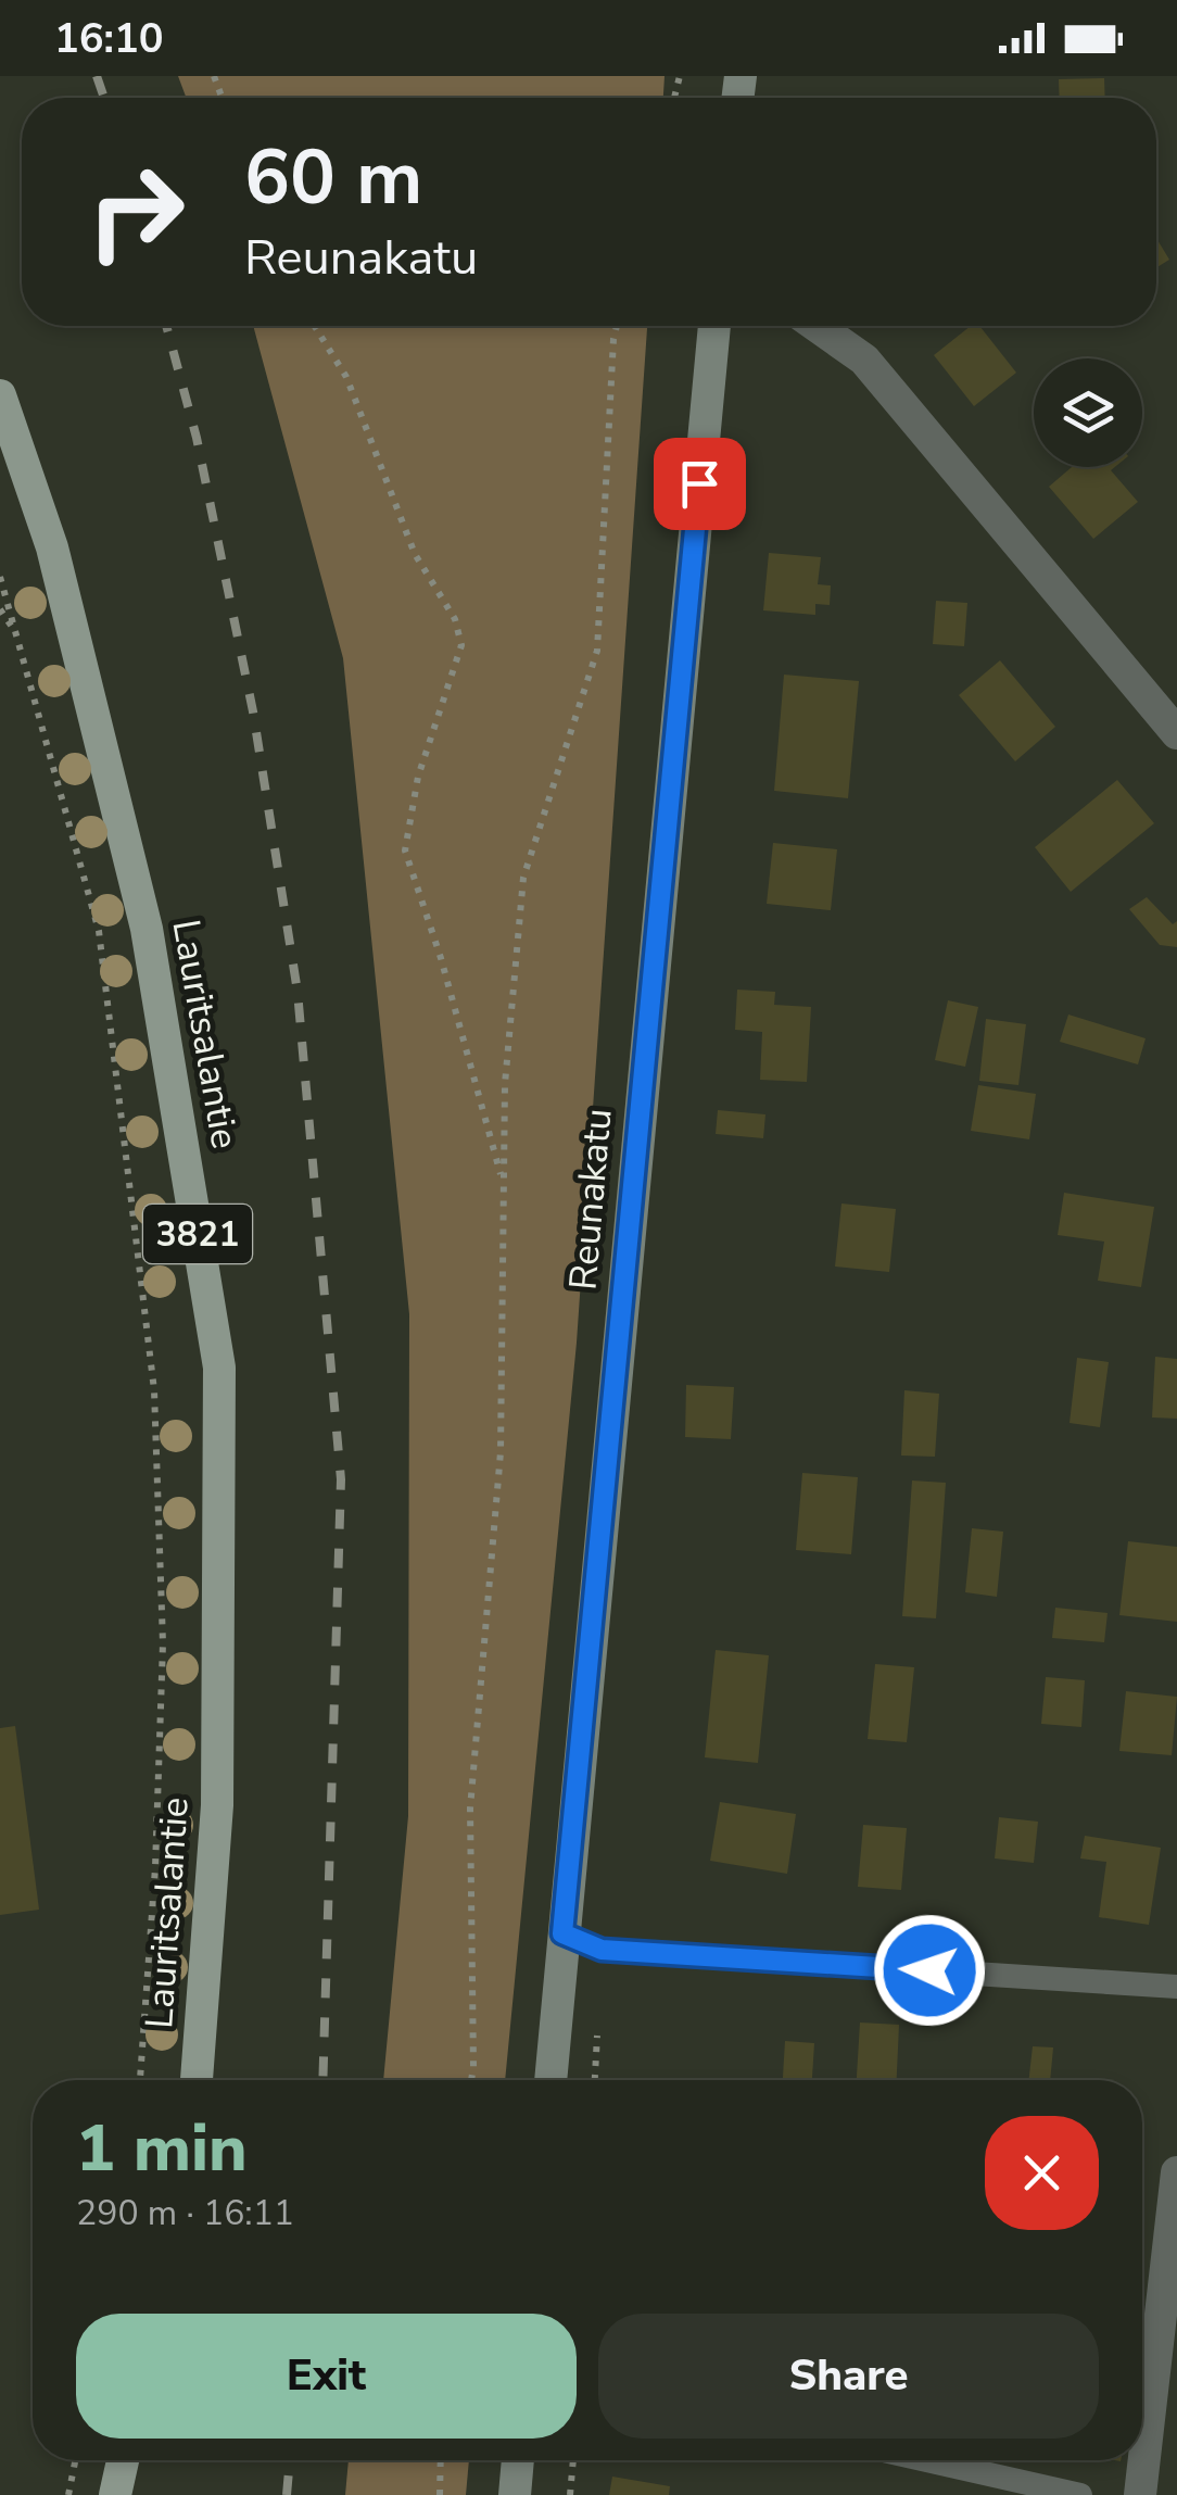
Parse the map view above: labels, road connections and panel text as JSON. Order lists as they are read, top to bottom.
{
  "streets": {
    "main road": ["Lauritsalantie", "Reunakatu", "3821"]
  },
  "page": {
    "status": "16:10",
    "turn": ["60 m", "Reunakatu"],
    "heading": ["1 min", "290 m · 16:11"],
    "buttons": ["Exit", "Share"]
  }
}
